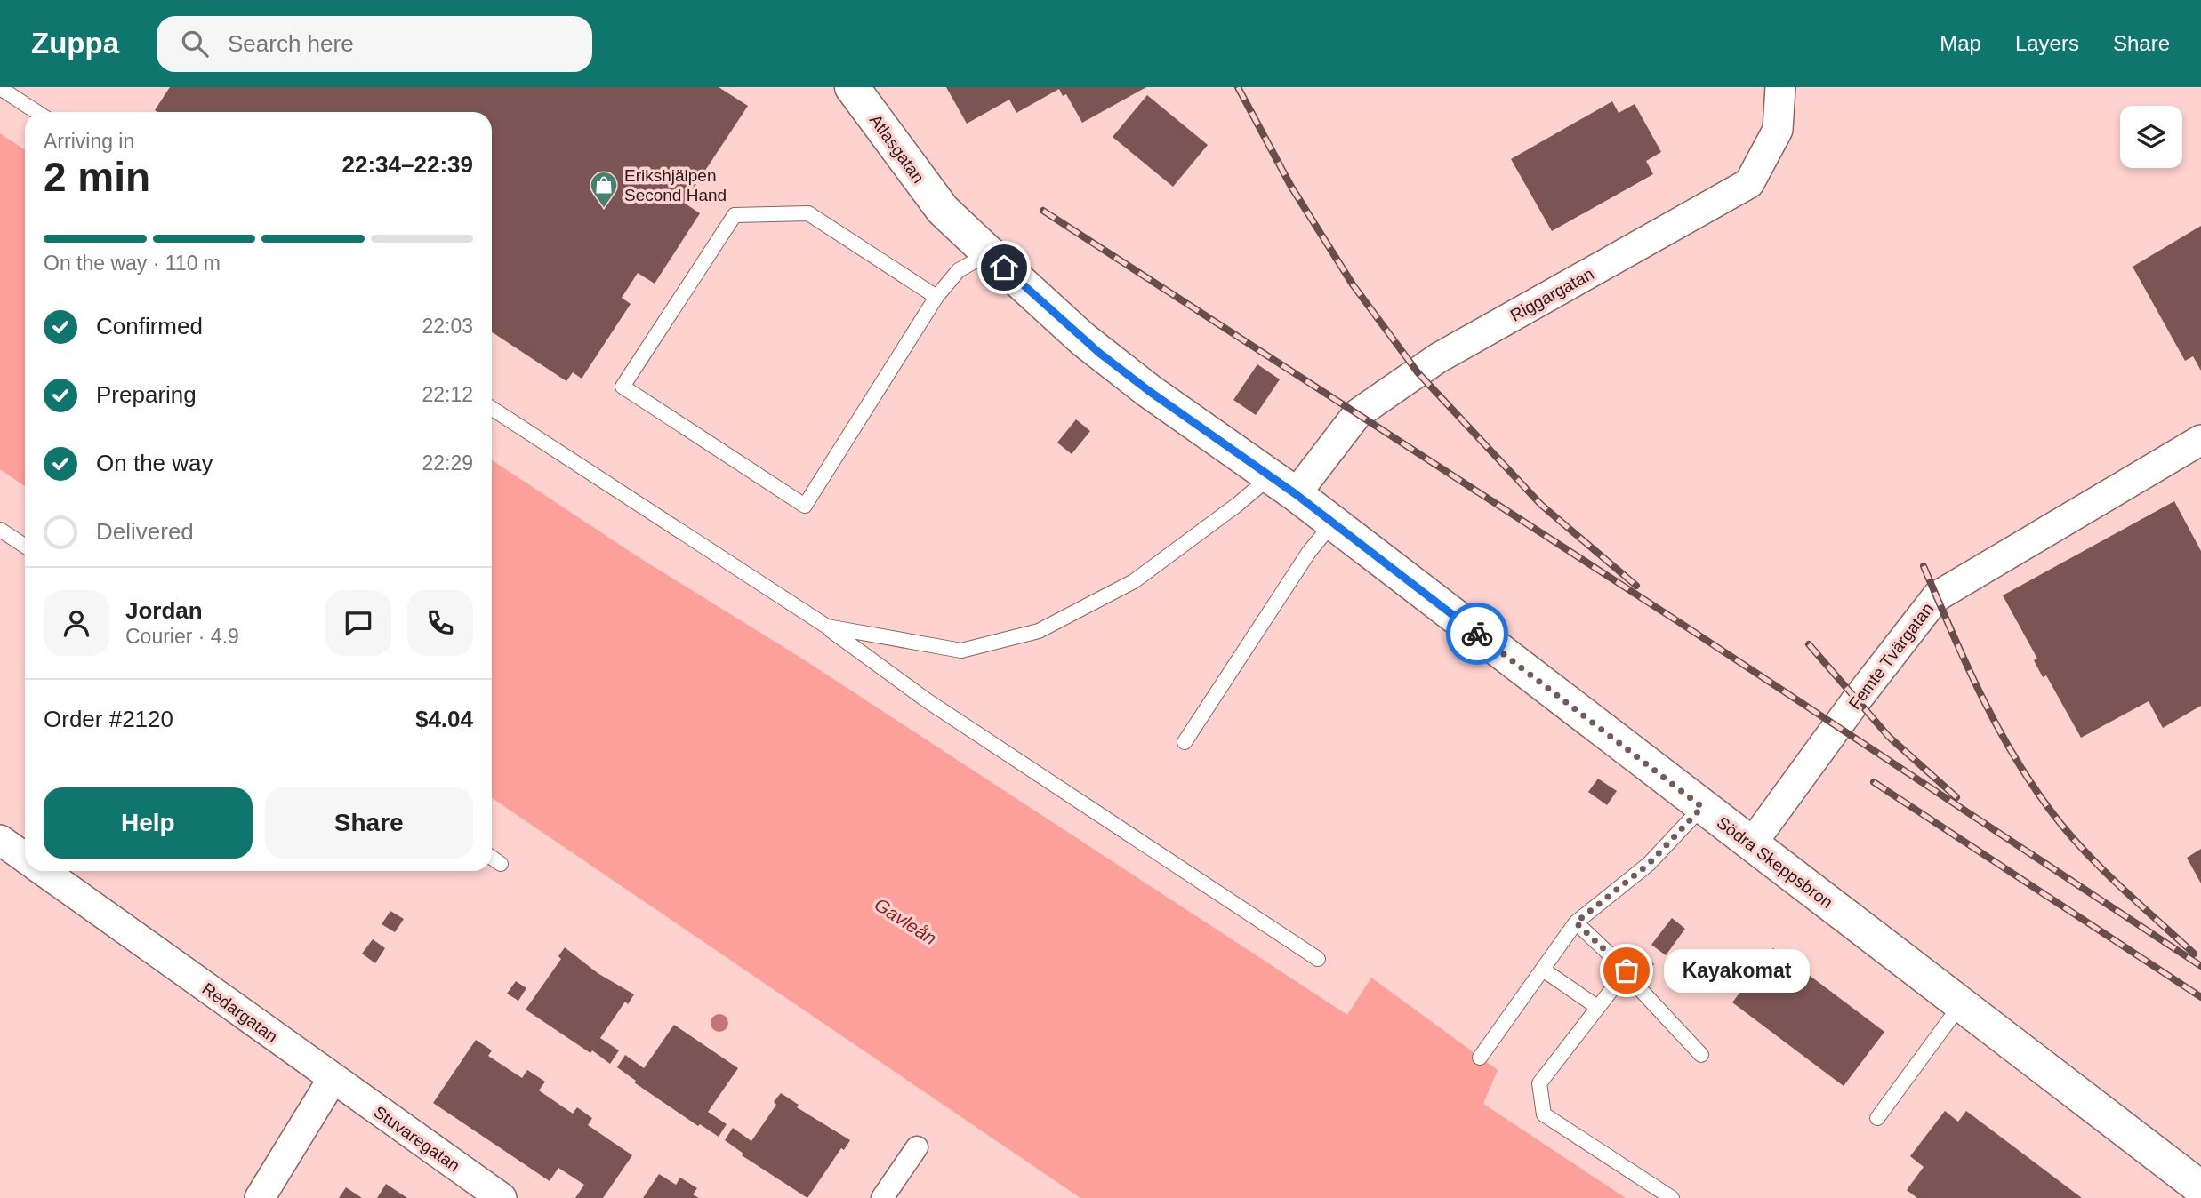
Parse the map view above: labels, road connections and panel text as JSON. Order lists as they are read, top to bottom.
{
  "streets": {
    "street": [
      "Atlasgatan",
      "Riggargatan",
      "Femte Tvärgatan",
      "Södra Skeppsbron",
      "Redargatan",
      "Stuvaregatan"
    ]
  },
  "crossings": [
    ["Atlasgatan", "Södra Skeppsbron"],
    ["Riggargatan", "Södra Skeppsbron"],
    ["Femte Tvärgatan", "Södra Skeppsbron"],
    ["Redargatan", "Stuvaregatan"]
  ],
  "water": ["Gavleån"],
  "places": {
    "shop": ["Erikshjälpen Second Hand"],
    "other": ["Kayakomat"]
  },
  "page": {
    "header": "Zuppa",
    "search": "Search here",
    "nav": ["Map", "Layers", "Share"],
    "heading": ["2 min", "Arriving in", "22:34–22:39"],
    "panel": [
      "Jordan",
      "Courier · 4.9",
      "Order #2120",
      "$4.04"
    ],
    "bar": "On the way · 110 m",
    "list": [
      ["Confirmed", "22:03"],
      ["Preparing", "22:12"],
      ["On the way", "22:29"],
      "Delivered"
    ],
    "buttons": ["Help", "Share"],
    "bubble": "Kayakomat"
  }
}
